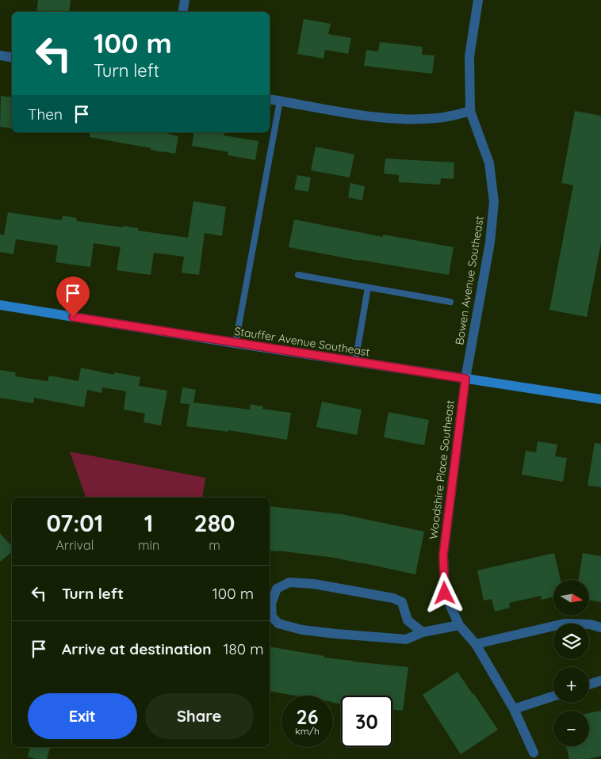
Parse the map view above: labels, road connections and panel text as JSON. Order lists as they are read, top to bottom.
{
  "streets": {
    "street": ["Bowen Avenue Southeast", "Stauffer Avenue Southeast", "Woodshire Place Southeast"]
  },
  "crossings": [
    ["Bowen Avenue Southeast", "Stauffer Avenue Southeast"],
    ["Bowen Avenue Southeast", "Woodshire Place Southeast"],
    ["Stauffer Avenue Southeast", "Woodshire Place Southeast"]
  ],
  "north": "right",
  "page": {
    "turn": ["100 m", "Turn left"],
    "then": "Then",
    "eta": [
      "07:01",
      "Arrival",
      "1",
      "min",
      "280",
      "m"
    ],
    "list": [
      {
        "name": "Turn left",
        "value": "100 m"
      },
      {
        "name": "Arrive at destination",
        "value": "180 m"
      }
    ],
    "map_buttons": ["+", "−"],
    "buttons": ["Exit", "Share"],
    "speed": "26 km/h",
    "limit": "30"
  }
}
